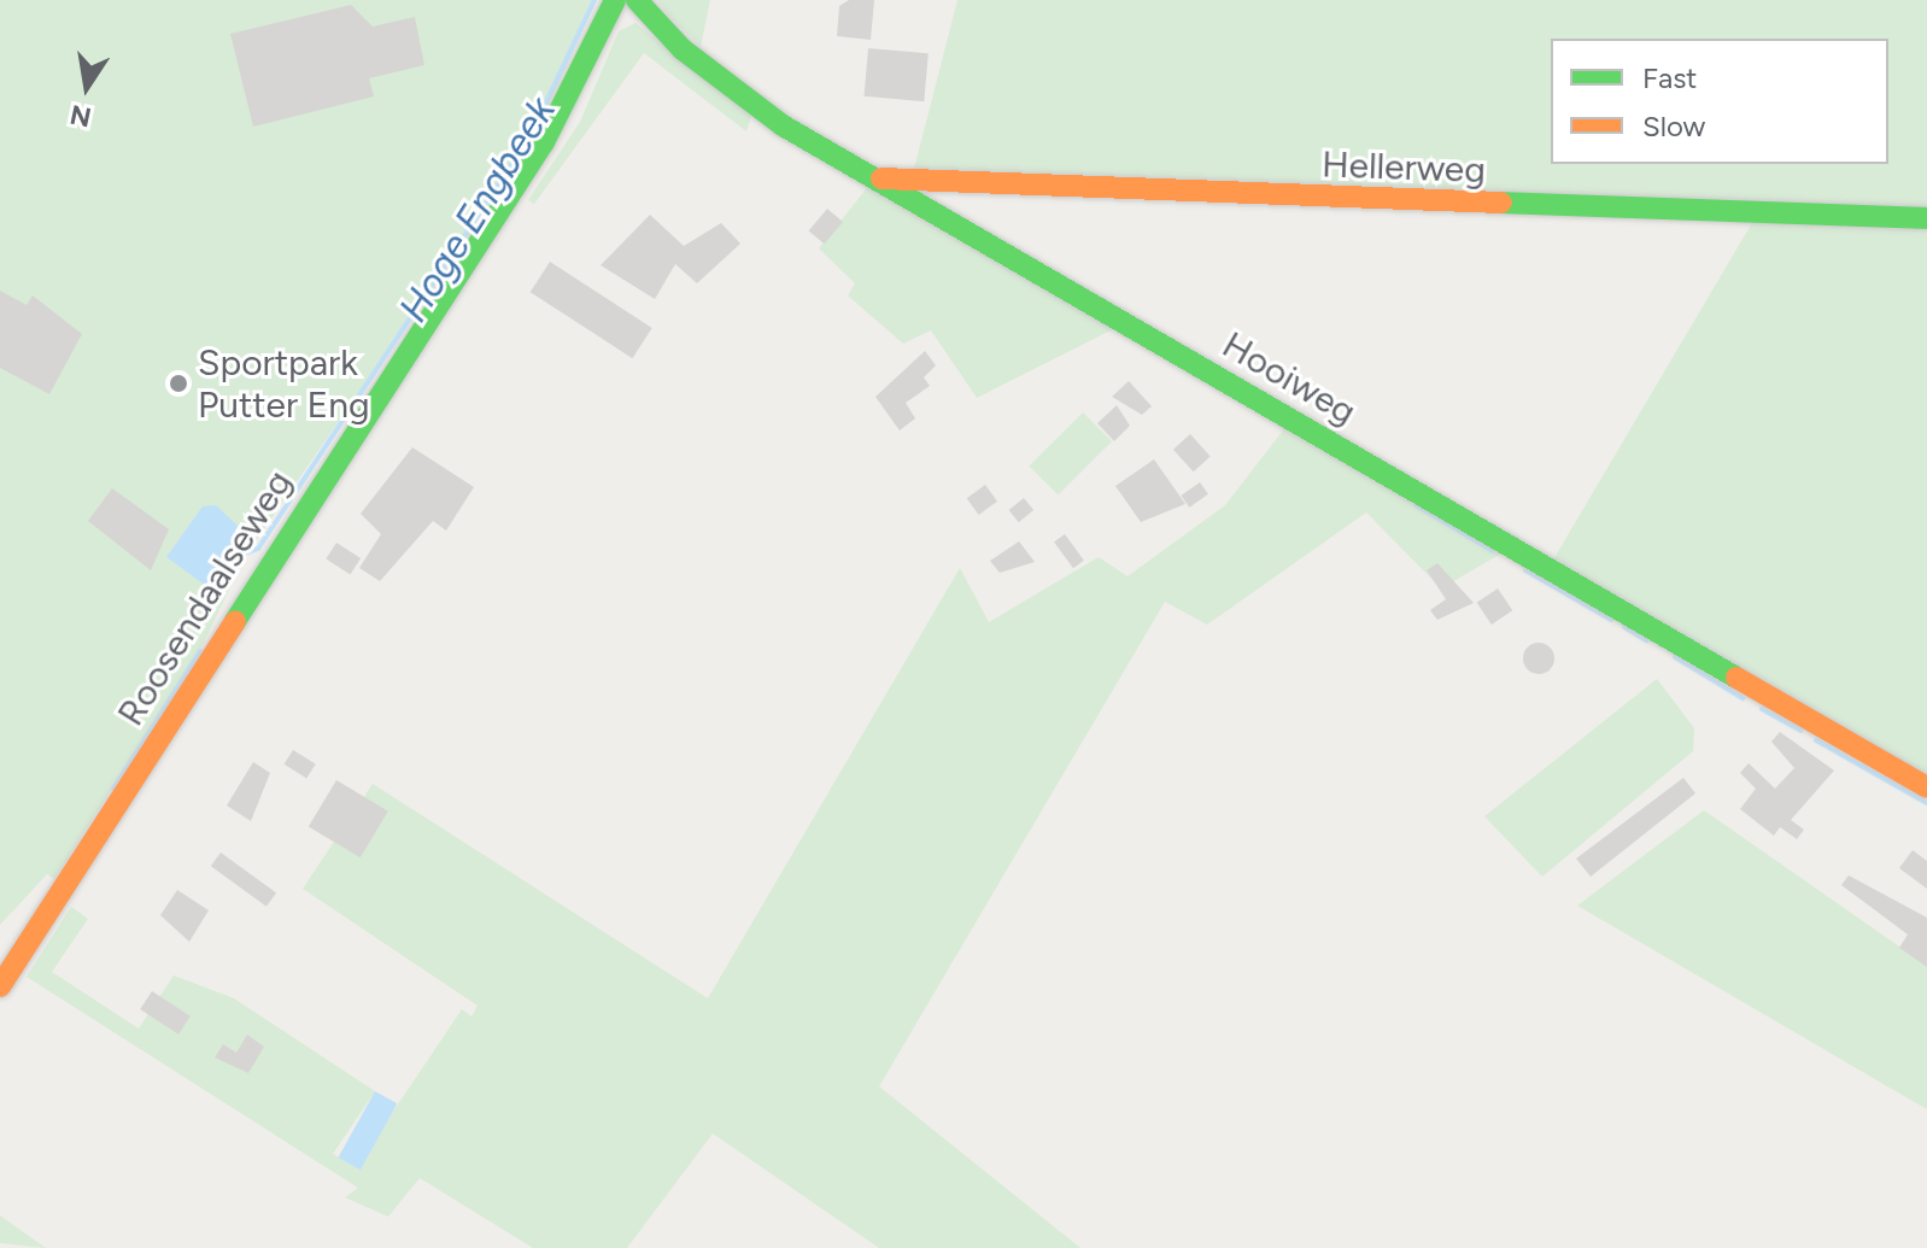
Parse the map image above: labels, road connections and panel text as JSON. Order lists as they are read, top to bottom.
{
  "streets": {
    "street": ["Hellerweg", "Hooiweg", "Roosendaalseweg"]
  },
  "crossings": [
    ["Hellerweg", "Hooiweg"]
  ],
  "water": ["Hoge Engbeek"],
  "places": ["Sportpark Putter Eng"],
  "legend": ["Fast", "Slow"],
  "north": "bottom"
}
